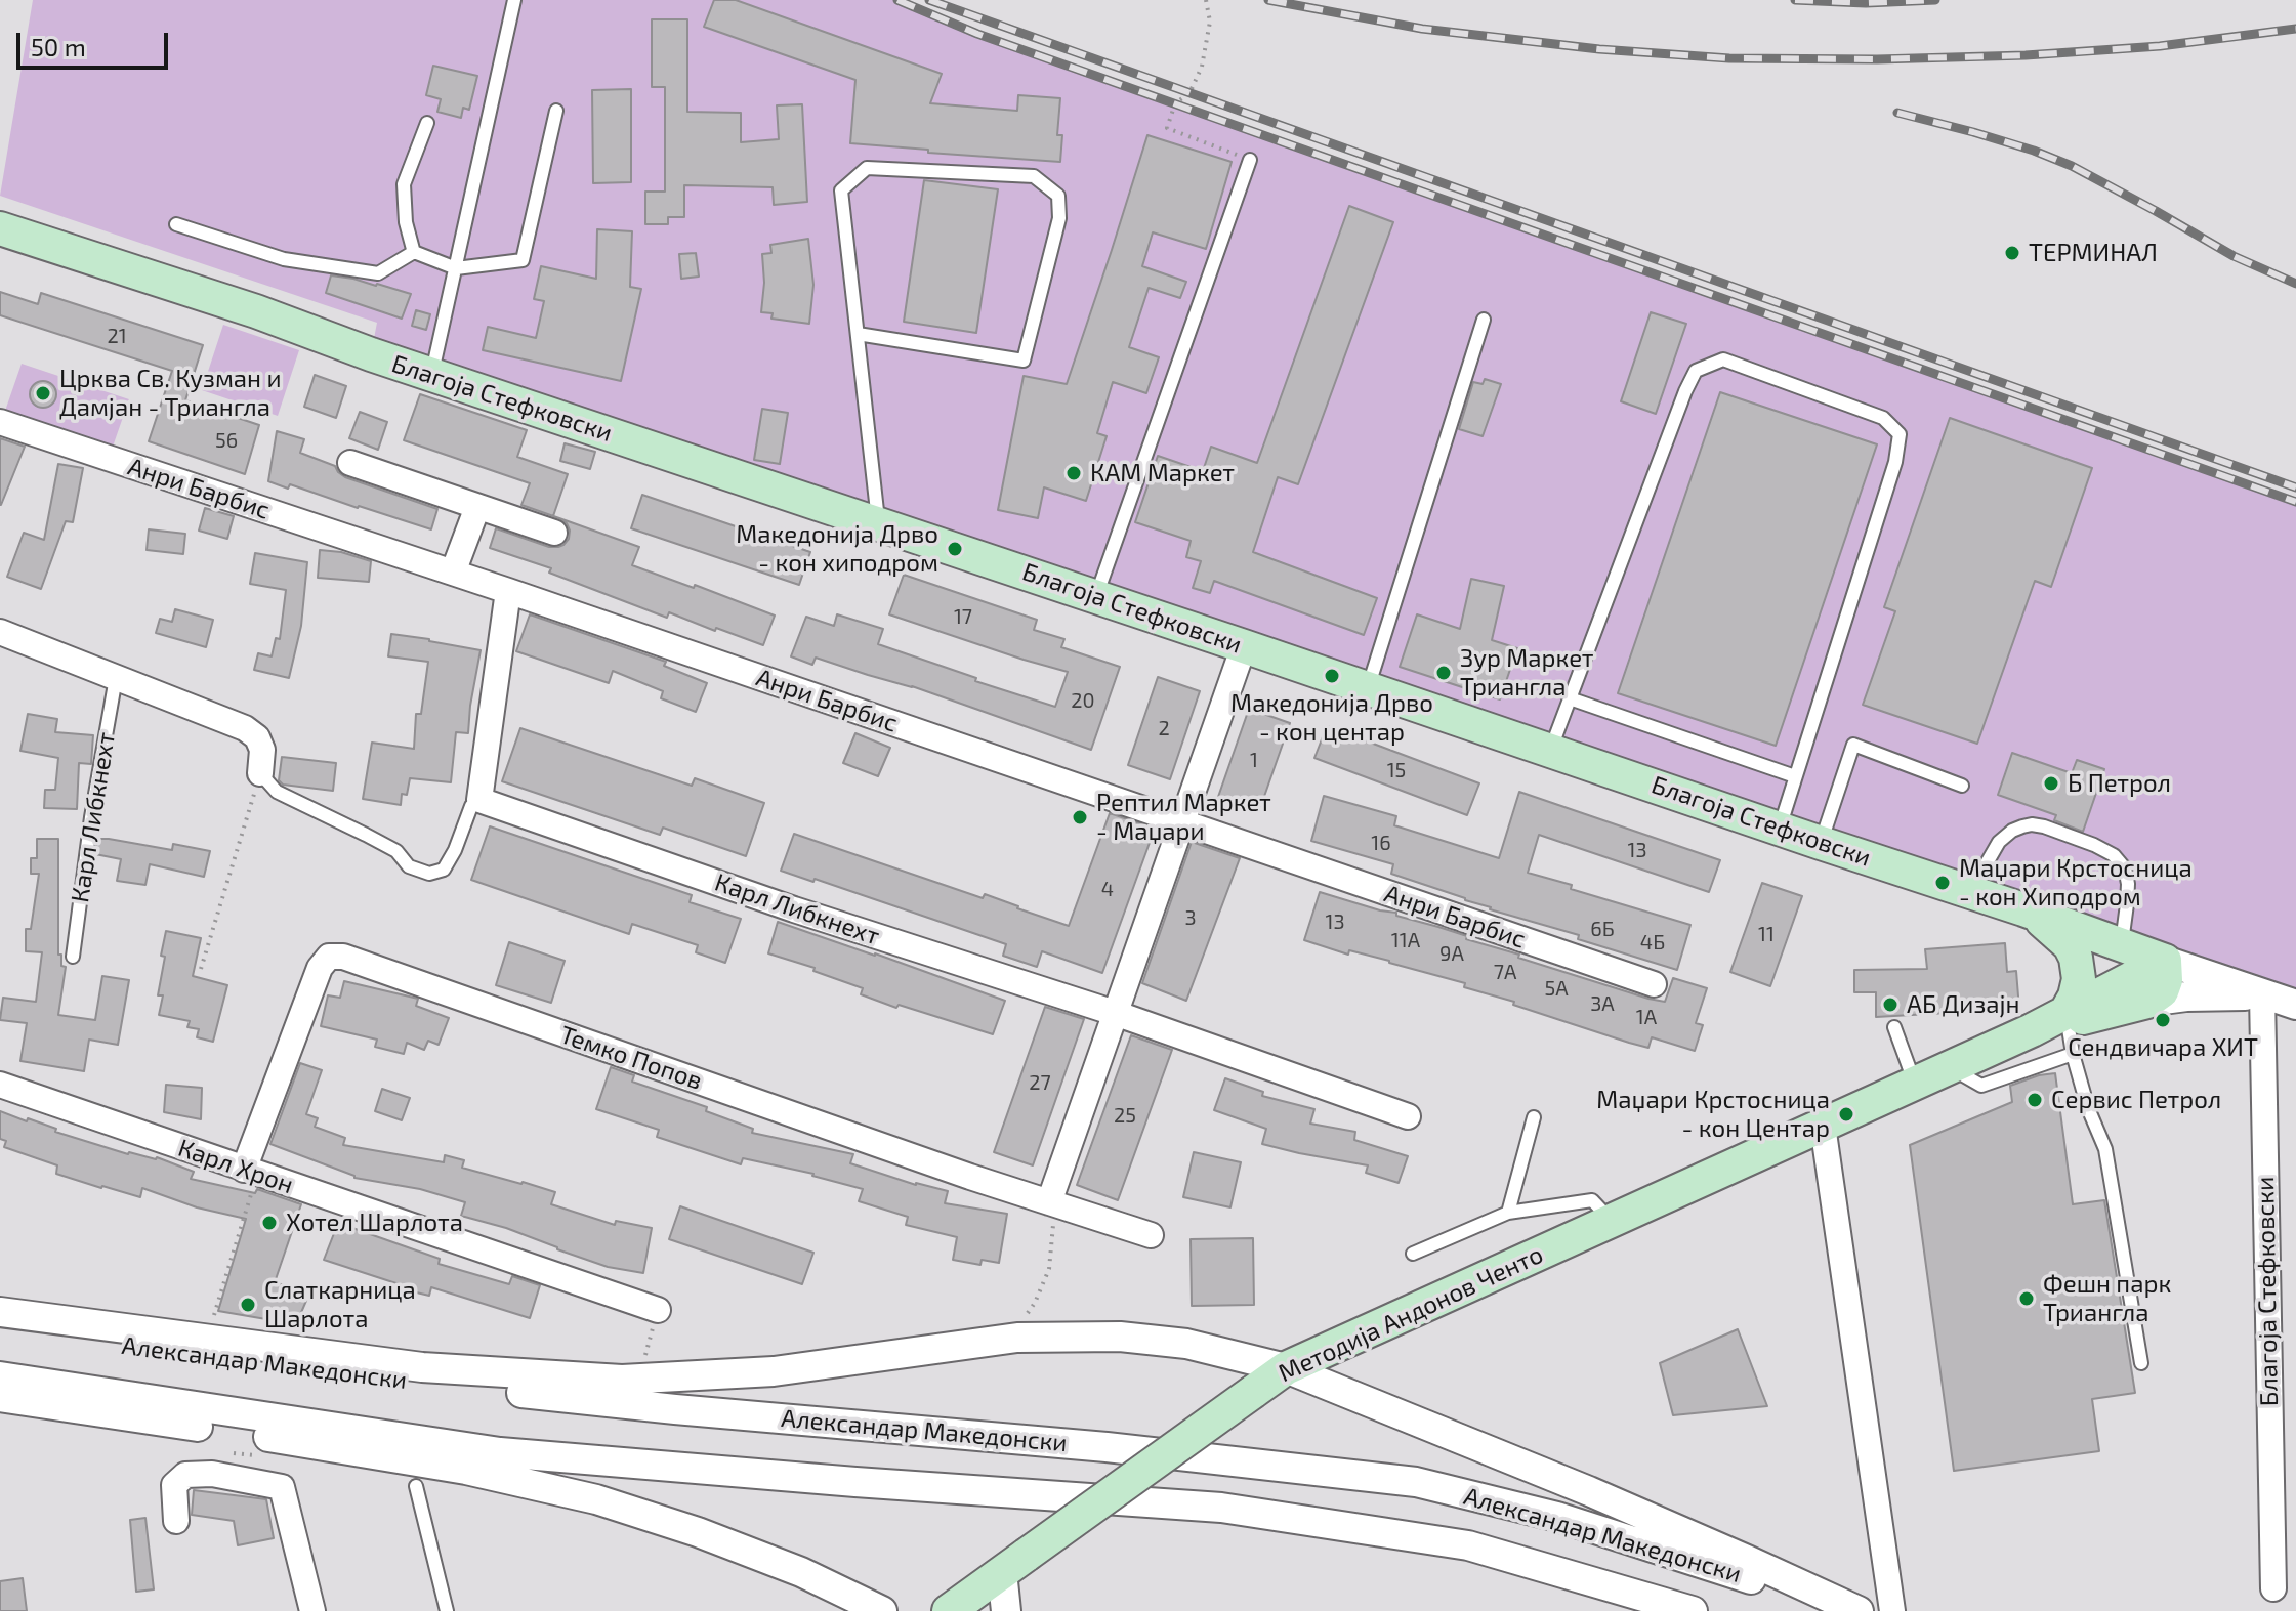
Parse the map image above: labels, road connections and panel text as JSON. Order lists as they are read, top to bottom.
{
  "streets": {
    "main road": ["Благоја Стефковски", "Методија Андонов Ченто"],
    "street": [
      "Анри Барбис",
      "Карл Либкнехт",
      "Темко Попов",
      "Карл Хрон",
      "Александар Македонски"
    ]
  },
  "crossings": [
    ["Благоја Стефковски", "Методија Андонов Ченто"],
    ["Темко Попов", "Карл Хрон"]
  ],
  "places": [
    "ТЕРМИНАЛ",
    "Црква Св. Кузман и Дамјан - Триангла",
    "КАМ Маркет",
    "Македонија Дрво - кон хиподром",
    "Зур Маркет Триангла",
    "Македонија Дрво - кон центар",
    "Б Петрол",
    "Рептил Маркет - Маџари",
    "Маџари Крстосница - кон Хиподром",
    "АБ Дизајн",
    "Сендвичара ХИТ",
    "Сервис Петрол",
    "Маџари Крстосница - кон Центар",
    "Хотел Шарлота",
    "Фешн парк Триангла",
    "Слаткарница Шарлота"
  ],
  "house_numbers": [
    "21",
    "56",
    "17",
    "20",
    "2",
    "1",
    "15",
    "16",
    "13",
    "4",
    "3",
    "13",
    "6Б",
    "11",
    "11А",
    "4Б",
    "9А",
    "7А",
    "5А",
    "3А",
    "1А",
    "27",
    "25"
  ],
  "scale_bar": "50 m"
}
